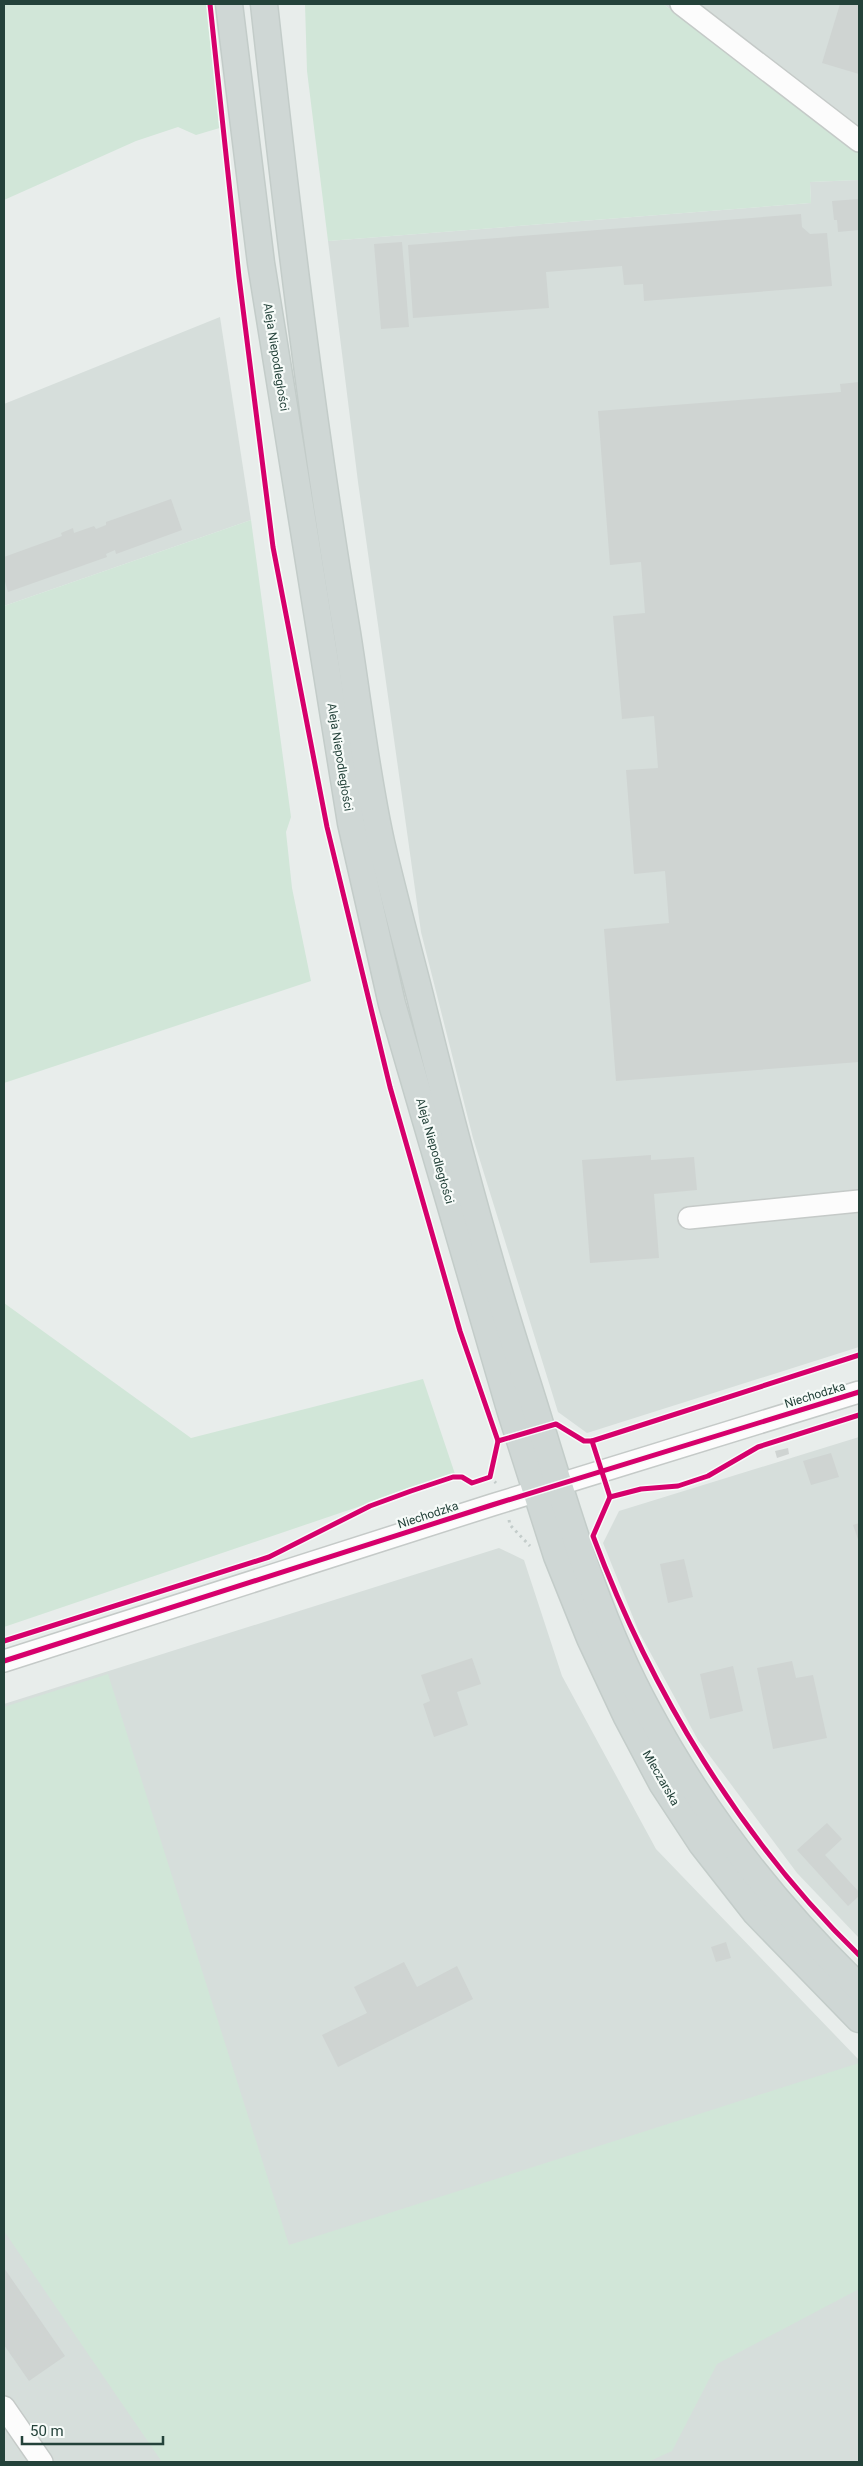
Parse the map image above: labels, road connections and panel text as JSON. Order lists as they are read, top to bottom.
{
  "streets": {
    "main road": ["Aleja Niepodległości", "Mleczarska"],
    "street": ["Niechodzka"]
  },
  "crossings": [
    ["Aleja Niepodległości", "Niechodzka"],
    ["Aleja Niepodległości", "Mleczarska"],
    ["Niechodzka", "Mleczarska"]
  ],
  "scale_bar": "50 m"
}
